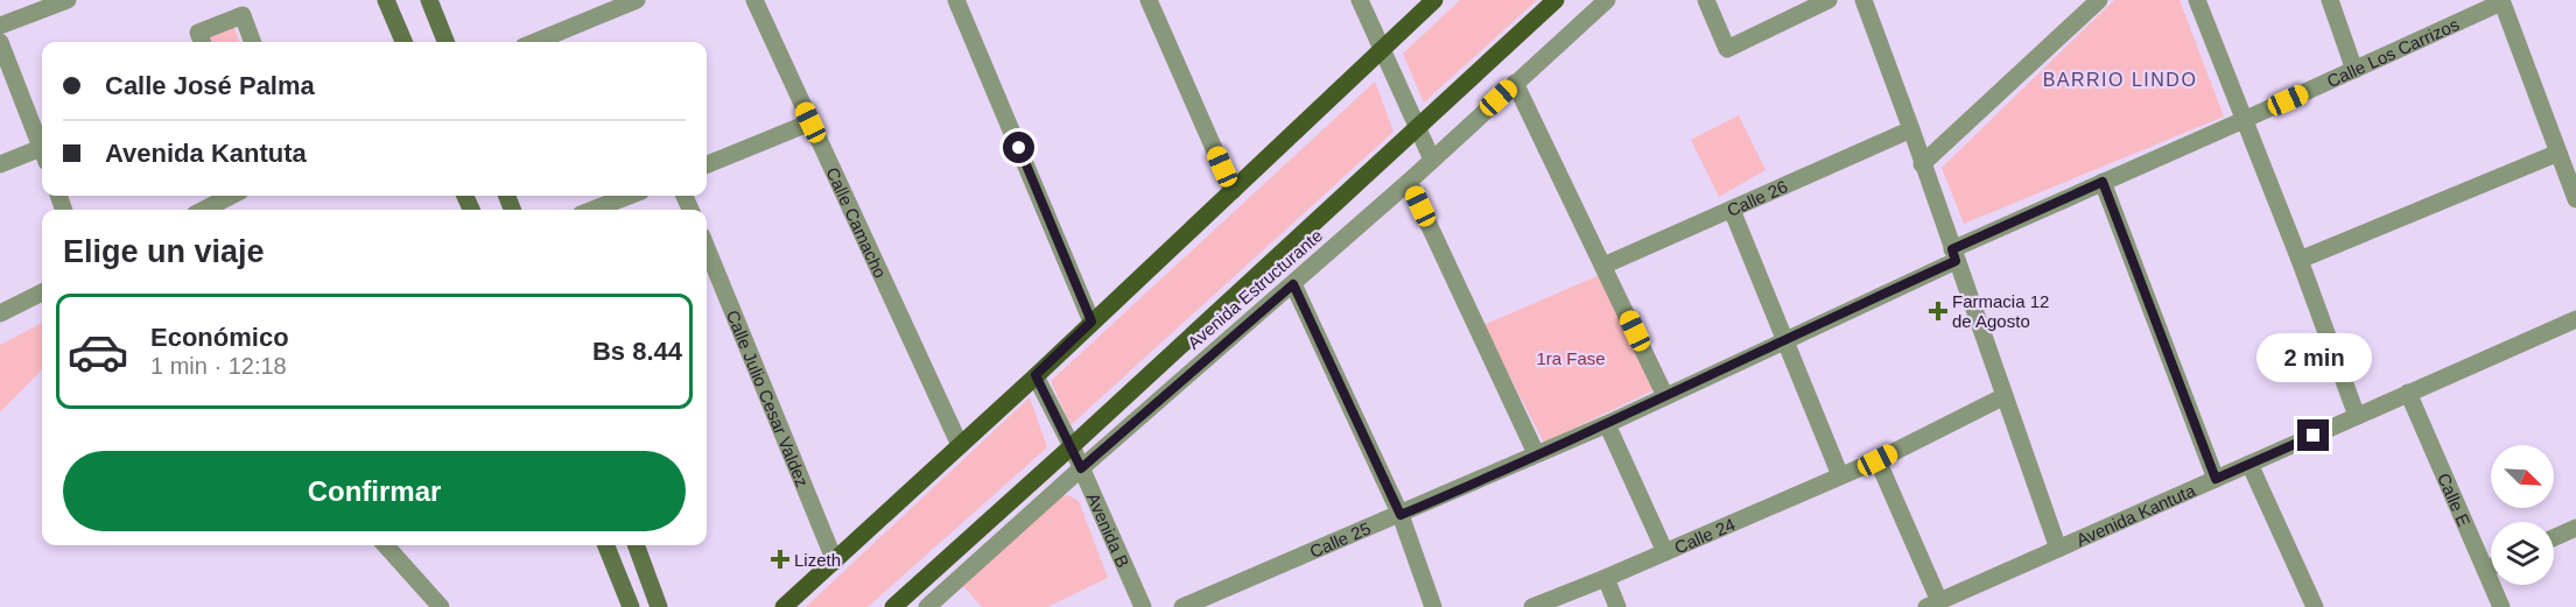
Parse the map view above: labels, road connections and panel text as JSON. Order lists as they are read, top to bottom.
{
  "streets": {
    "main road": ["Avenida Estructurante"],
    "street": [
      "Calle Los Carrizos",
      "Calle 26",
      "Calle Camacho",
      "Calle Julio Cesar Valdez",
      "Calle E",
      "Avenida Kantuta",
      "Avenida B",
      "Calle 24",
      "Calle 25"
    ]
  },
  "crossings": [
    ["Calle Los Carrizos", "Calle 25"],
    ["Avenida Estructurante", "Avenida B"],
    ["Calle E", "Avenida Kantuta"]
  ],
  "districts": ["BARRIO LINDO"],
  "parks": ["1ra Fase"],
  "places": {
    "health": ["Farmacia 12 de Agosto", "Lizeth"]
  },
  "north": "bottom right",
  "page": {
    "banner": ["Calle José Palma", "Avenida Kantuta"],
    "heading": "Elige un viaje",
    "list": [
      {
        "name": "Económico",
        "note": "1 min · 12:18",
        "value": "Bs 8.44"
      }
    ],
    "bubble": "2 min",
    "buttons": "Confirmar"
  }
}
